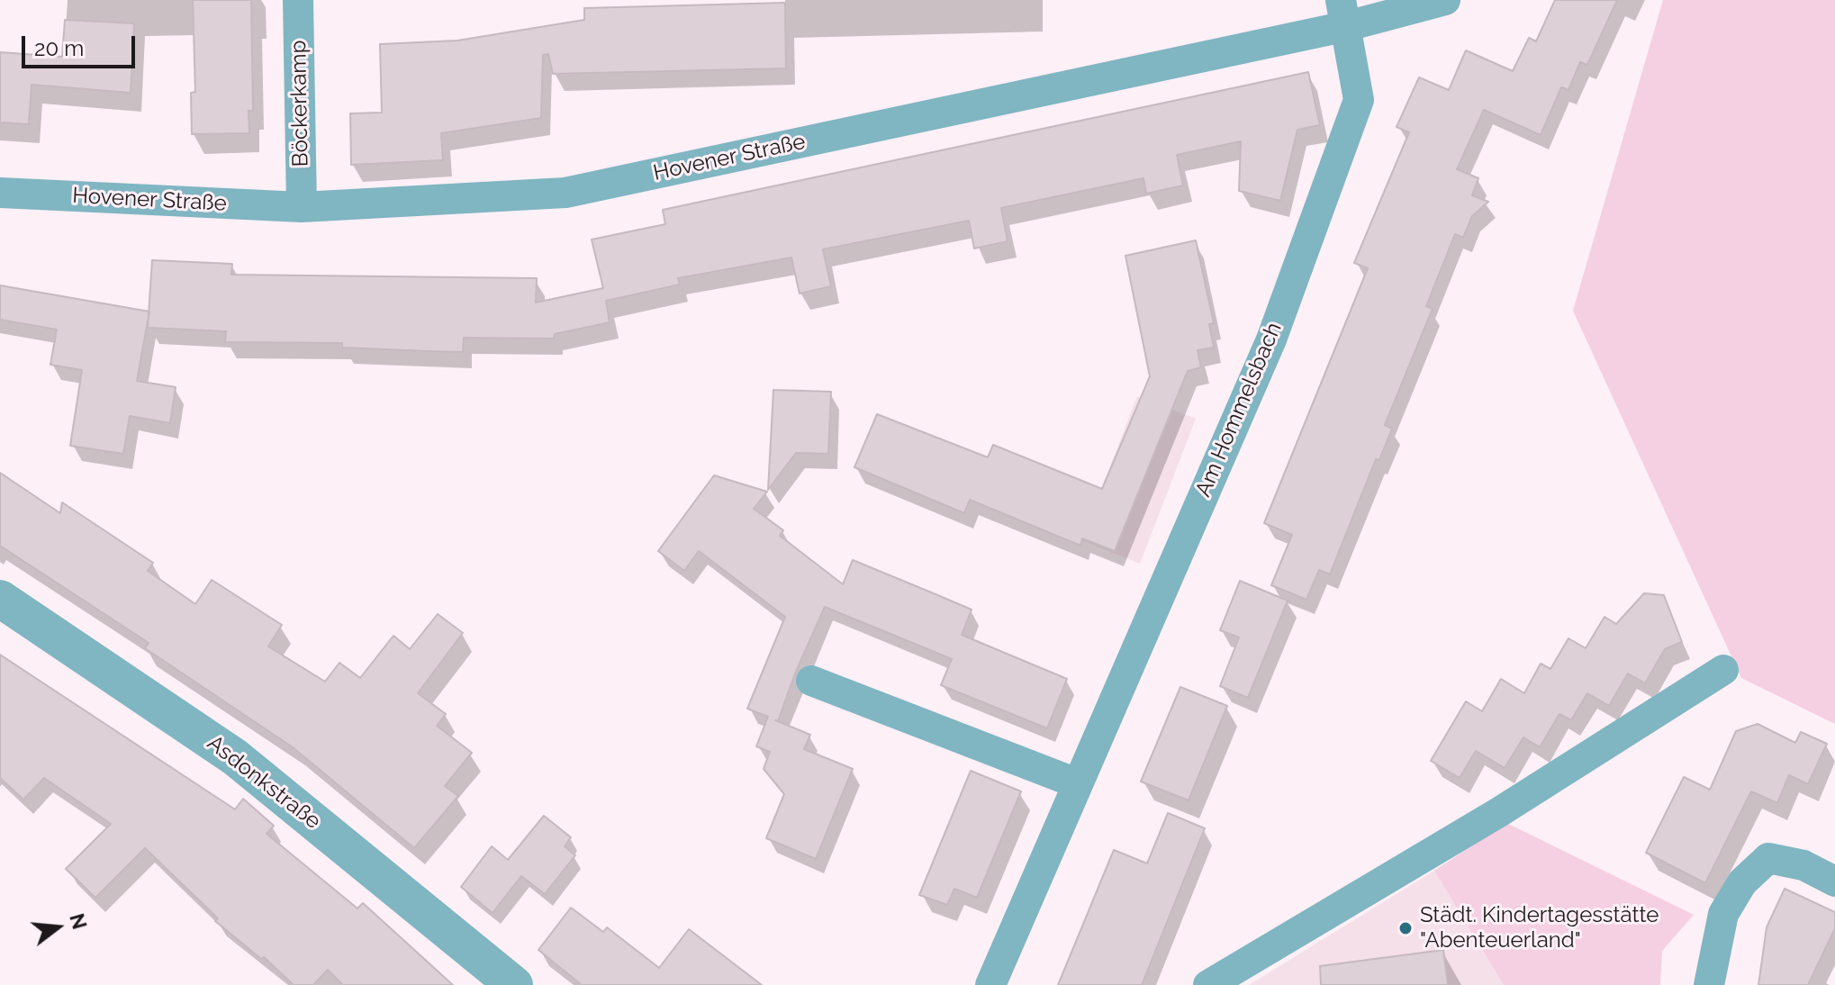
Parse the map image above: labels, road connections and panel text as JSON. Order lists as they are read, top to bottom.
{
  "streets": {
    "street": [
      "Böckerkamp",
      "Hovener Straße",
      "Am Hommelsbach",
      "Asdonkstraße"
    ]
  },
  "crossings": [
    ["Böckerkamp", "Hovener Straße"],
    ["Hovener Straße", "Am Hommelsbach"]
  ],
  "places": ["Städt. Kindertagesstätte \"Abenteuerland\""],
  "scale_bar": "20 m",
  "north": "right"
}
